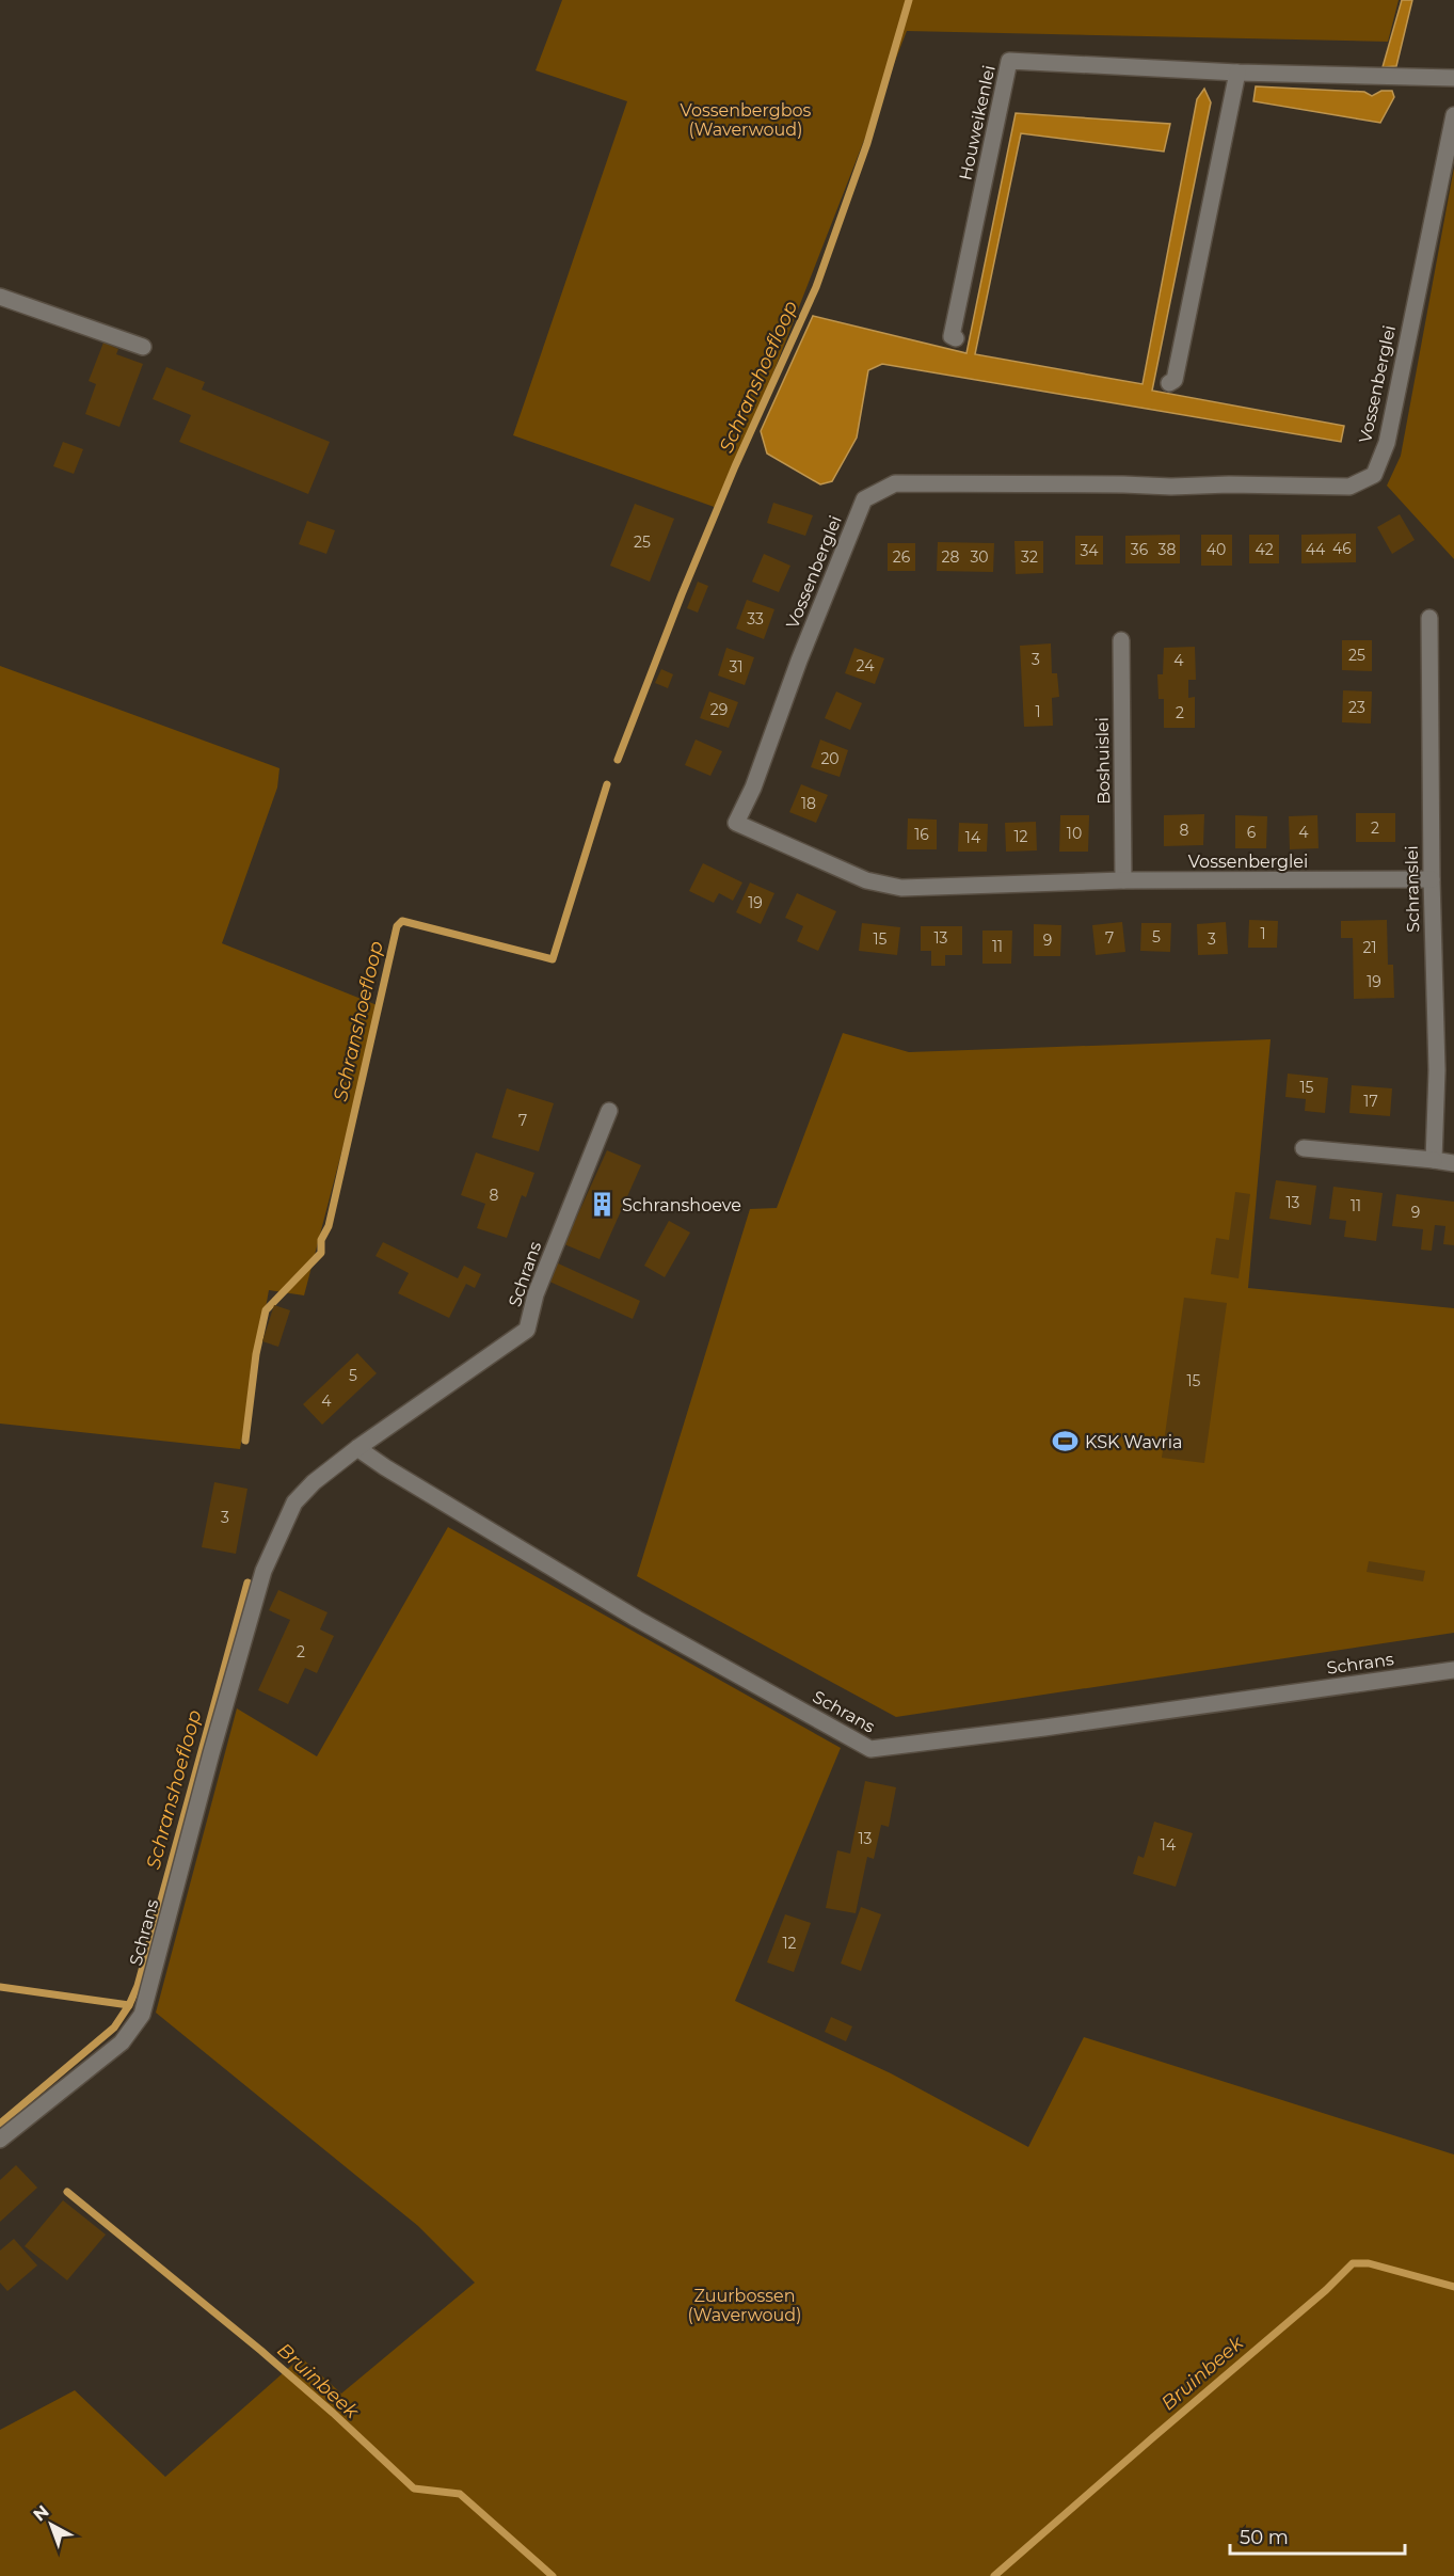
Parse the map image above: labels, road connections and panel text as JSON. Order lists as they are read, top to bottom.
{
  "streets": {
    "street": [
      "Houweikenlei",
      "Vossenberglei",
      "Boshuislei",
      "Schranslei",
      "Schrans"
    ]
  },
  "crossings": [
    ["Vossenberglei", "Boshuislei"],
    ["Vossenberglei", "Schranslei"]
  ],
  "water": ["Schranshoefloop", "Bruinbeek"],
  "parks": ["Vossenbergbos (Waverwoud)", "Zuurbossen (Waverwoud)"],
  "places": {
    "building": ["Schranshoeve"],
    "sports": ["KSK Wavria"]
  },
  "house_numbers": [
    "25",
    "46",
    "36",
    "38",
    "40",
    "42",
    "44",
    "34",
    "26",
    "28",
    "30",
    "32",
    "33",
    "25",
    "3",
    "4",
    "24",
    "31",
    "23",
    "29",
    "1",
    "2",
    "20",
    "18",
    "2",
    "8",
    "6",
    "4",
    "10",
    "16",
    "12",
    "14",
    "19",
    "1",
    "5",
    "13",
    "7",
    "15",
    "3",
    "9",
    "11",
    "21",
    "19",
    "15",
    "17",
    "7",
    "8",
    "13",
    "11",
    "9",
    "5",
    "15",
    "4",
    "3",
    "2",
    "13",
    "14",
    "12"
  ],
  "scale_bar": "50 m",
  "north": "top left"
}
